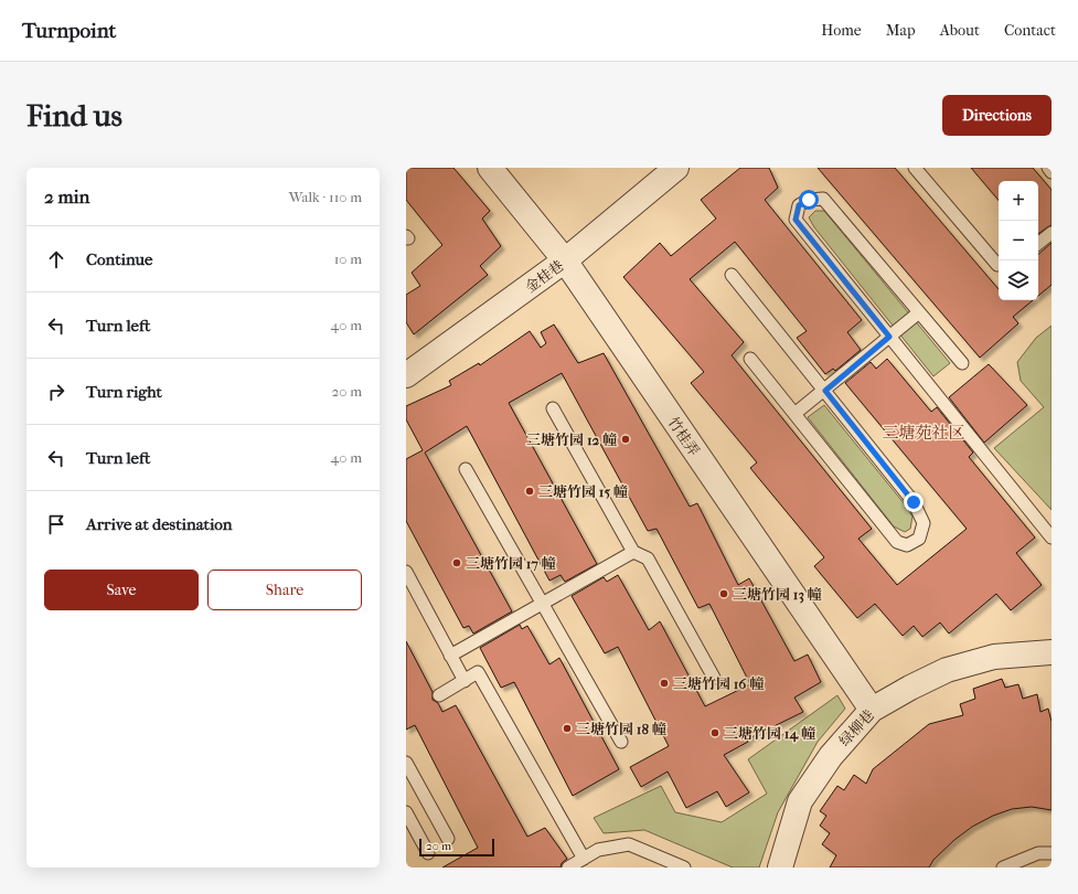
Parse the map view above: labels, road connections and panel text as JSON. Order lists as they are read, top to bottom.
{
  "streets": {
    "street": ["金桂巷", "竹桂弄", "绿柳巷"]
  },
  "crossings": [
    ["金桂巷", "竹桂弄"],
    ["竹桂弄", "绿柳巷"]
  ],
  "districts": ["三塘苑社区"],
  "places": [
    "三塘竹园 12 幢",
    "三塘竹园 15 幢",
    "三塘竹园 17 幢",
    "三塘竹园 13 幢",
    "三塘竹园 16 幢",
    "三塘竹园 18 幢",
    "三塘竹园 14 幢"
  ],
  "scale_bar": "20 m",
  "page": {
    "header": "Turnpoint",
    "nav": [
      "Home",
      "Map",
      "About",
      "Contact"
    ],
    "buttons": [
      "Directions",
      ["Save", "Share"]
    ],
    "title": "Find us",
    "heading": ["2 min", "Walk · 110 m"],
    "map_buttons": ["+", "−"],
    "list": [
      ["Continue", "10 m"],
      ["Turn left", "40 m"],
      ["Turn right", "20 m"],
      ["Turn left", "40 m"],
      "Arrive at destination"
    ],
    "scale": "20 m"
  }
}
